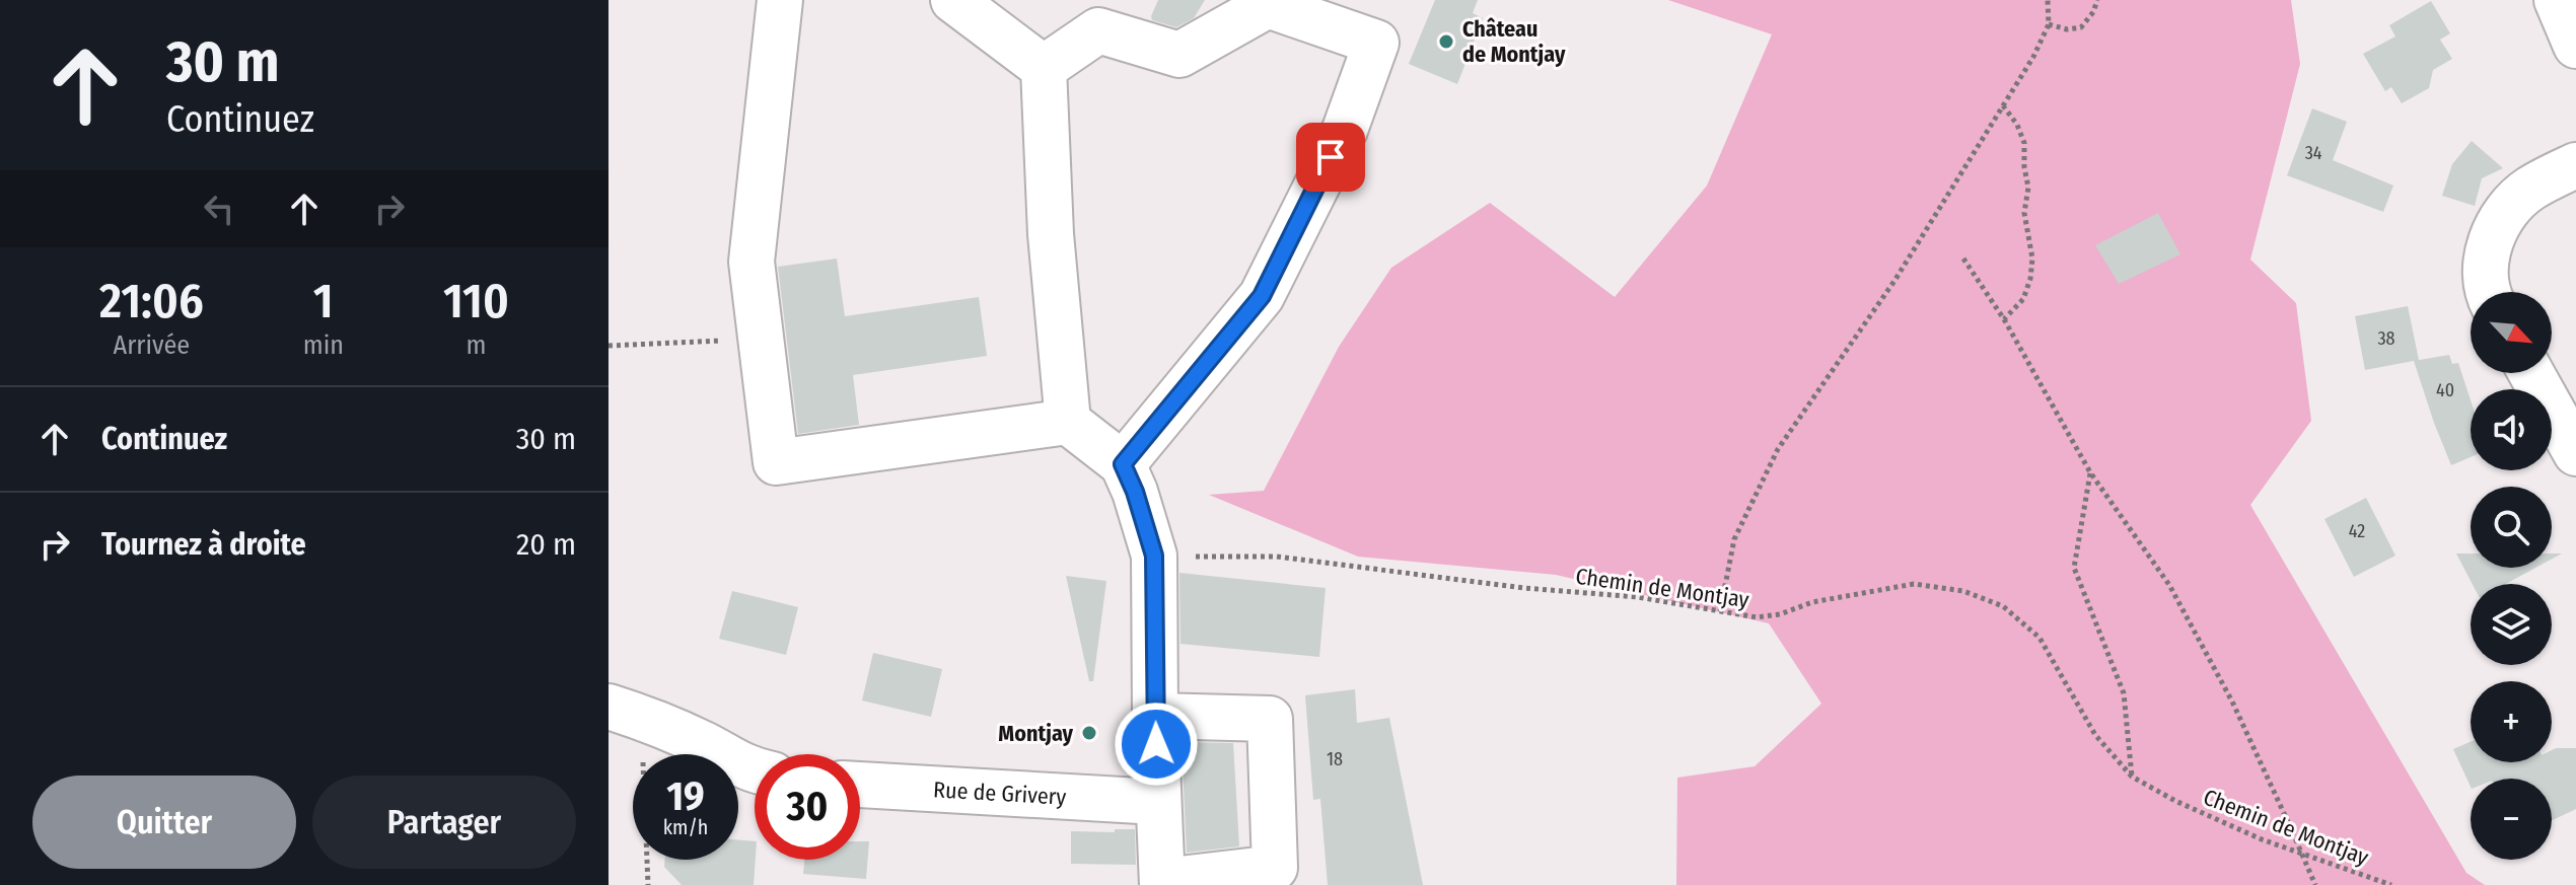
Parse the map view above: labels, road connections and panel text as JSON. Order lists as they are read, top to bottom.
{
  "streets": {
    "street": ["Rue de Grivery"],
    "path": ["Chemin de Montjay"]
  },
  "places": ["Château de Montjay", "Montjay"],
  "house_numbers": [
    "34",
    "38",
    "40",
    "42",
    "18"
  ],
  "north": "bottom right",
  "page": {
    "turn": ["30 m", "Continuez"],
    "eta": [
      "21:06",
      "Arrivée",
      "1",
      "min",
      "110",
      "m"
    ],
    "map_buttons": ["+", "−"],
    "list": [
      {
        "name": "Continuez",
        "value": "30 m"
      },
      {
        "name": "Tournez à droite",
        "value": "20 m"
      }
    ],
    "speed": "19 km/h",
    "limit": "30",
    "buttons": ["Quitter", "Partager"]
  }
}
